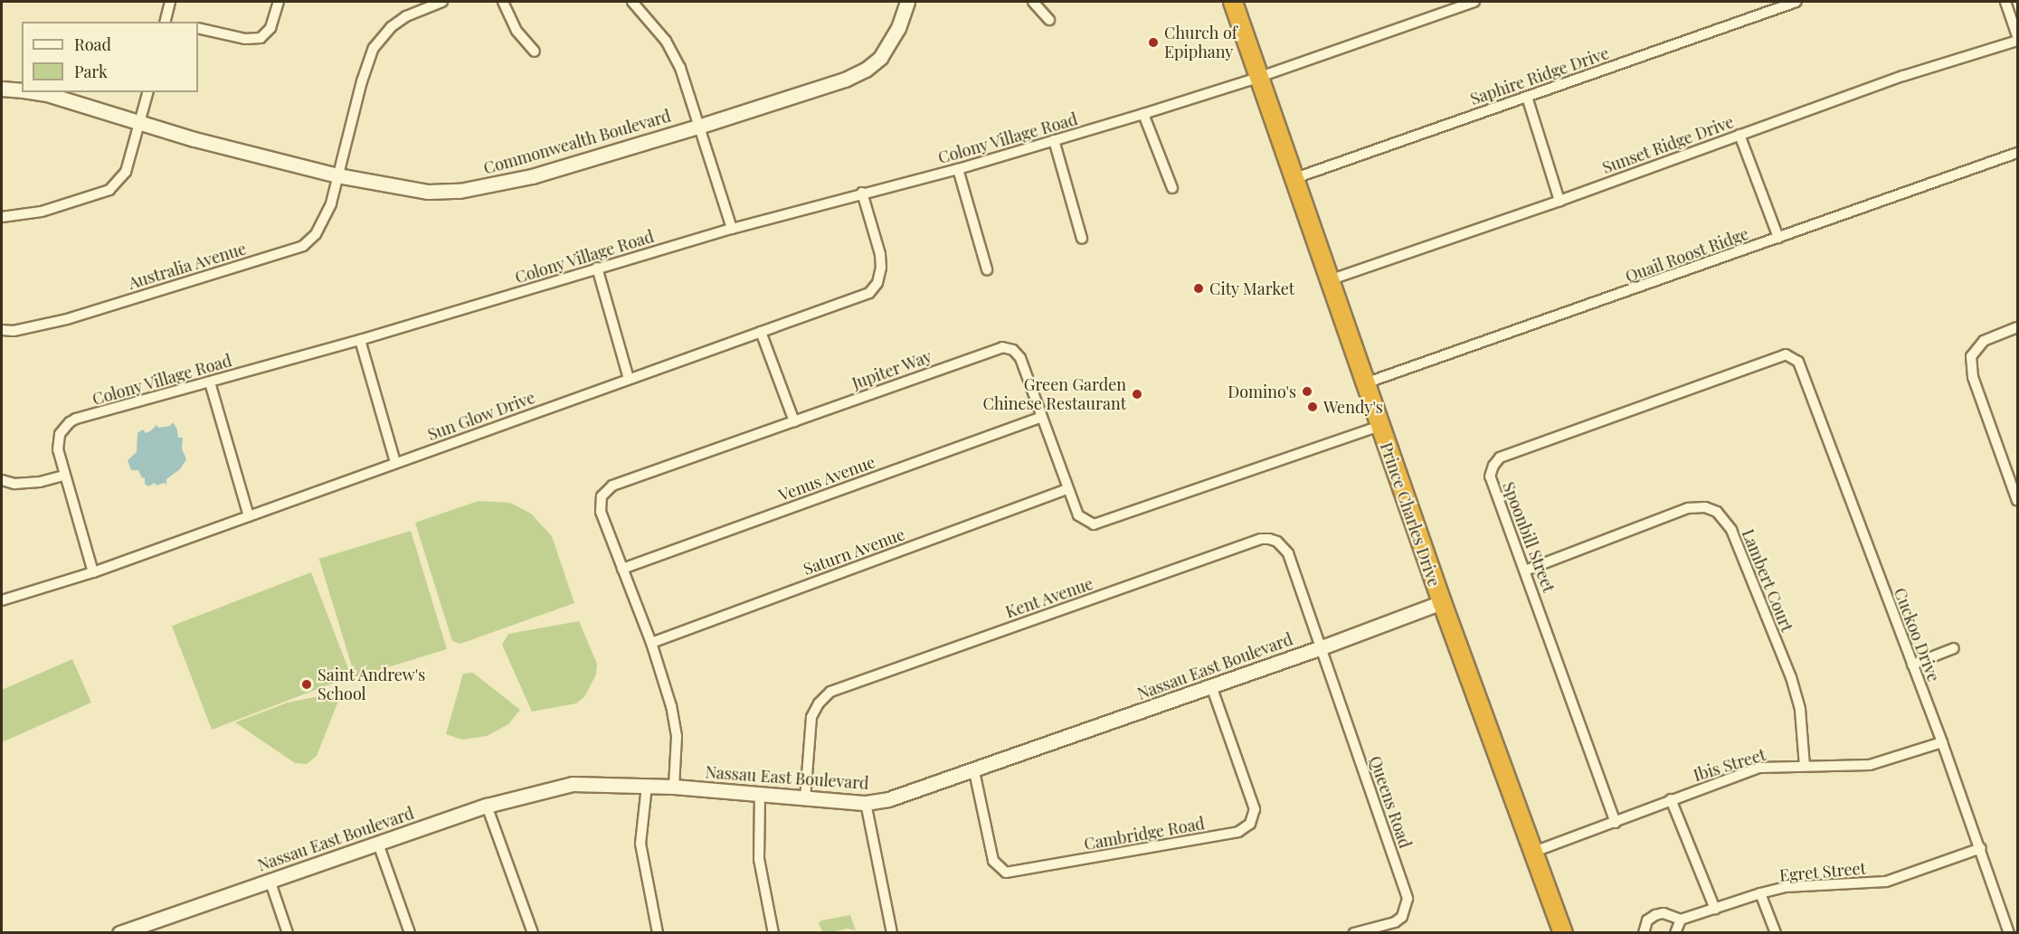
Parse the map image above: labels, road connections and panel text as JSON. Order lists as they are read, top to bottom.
{
  "streets": {
    "highway": ["Prince Charles Drive"],
    "street": [
      "Saphire Ridge Drive",
      "Colony Village Road",
      "Commonwealth Boulevard",
      "Sunset Ridge Drive",
      "Quail Roost Ridge",
      "Australia Avenue",
      "Jupiter Way",
      "Sun Glow Drive",
      "Venus Avenue",
      "Spoonbill Street",
      "Saturn Avenue",
      "Lambert Court",
      "Kent Avenue",
      "Cuckoo Drive",
      "Nassau East Boulevard",
      "Ibis Street",
      "Queens Road",
      "Cambridge Road",
      "Egret Street"
    ]
  },
  "crossings": [
    ["Saphire Ridge Drive", "Prince Charles Drive"],
    ["Colony Village Road", "Sun Glow Drive"],
    ["Colony Village Road", "Prince Charles Drive"],
    ["Commonwealth Boulevard", "Australia Avenue"],
    ["Sunset Ridge Drive", "Prince Charles Drive"],
    ["Quail Roost Ridge", "Prince Charles Drive"],
    ["Jupiter Way", "Venus Avenue"],
    ["Jupiter Way", "Prince Charles Drive"],
    ["Jupiter Way", "Saturn Avenue"],
    ["Jupiter Way", "Nassau East Boulevard"],
    ["Prince Charles Drive", "Nassau East Boulevard"],
    ["Prince Charles Drive", "Ibis Street"],
    ["Spoonbill Street", "Lambert Court"],
    ["Spoonbill Street", "Cuckoo Drive"],
    ["Spoonbill Street", "Ibis Street"],
    ["Lambert Court", "Ibis Street"],
    ["Kent Avenue", "Nassau East Boulevard"],
    ["Kent Avenue", "Queens Road"],
    ["Cuckoo Drive", "Ibis Street"],
    ["Cuckoo Drive", "Egret Street"],
    ["Nassau East Boulevard", "Queens Road"],
    ["Nassau East Boulevard", "Cambridge Road"]
  ],
  "places": [
    "Church of Epiphany",
    "City Market",
    "Domino's",
    "Green Garden Chinese Restaurant",
    "Wendy's",
    "Saint Andrew's School"
  ],
  "legend": ["Road", "Park"]
}
